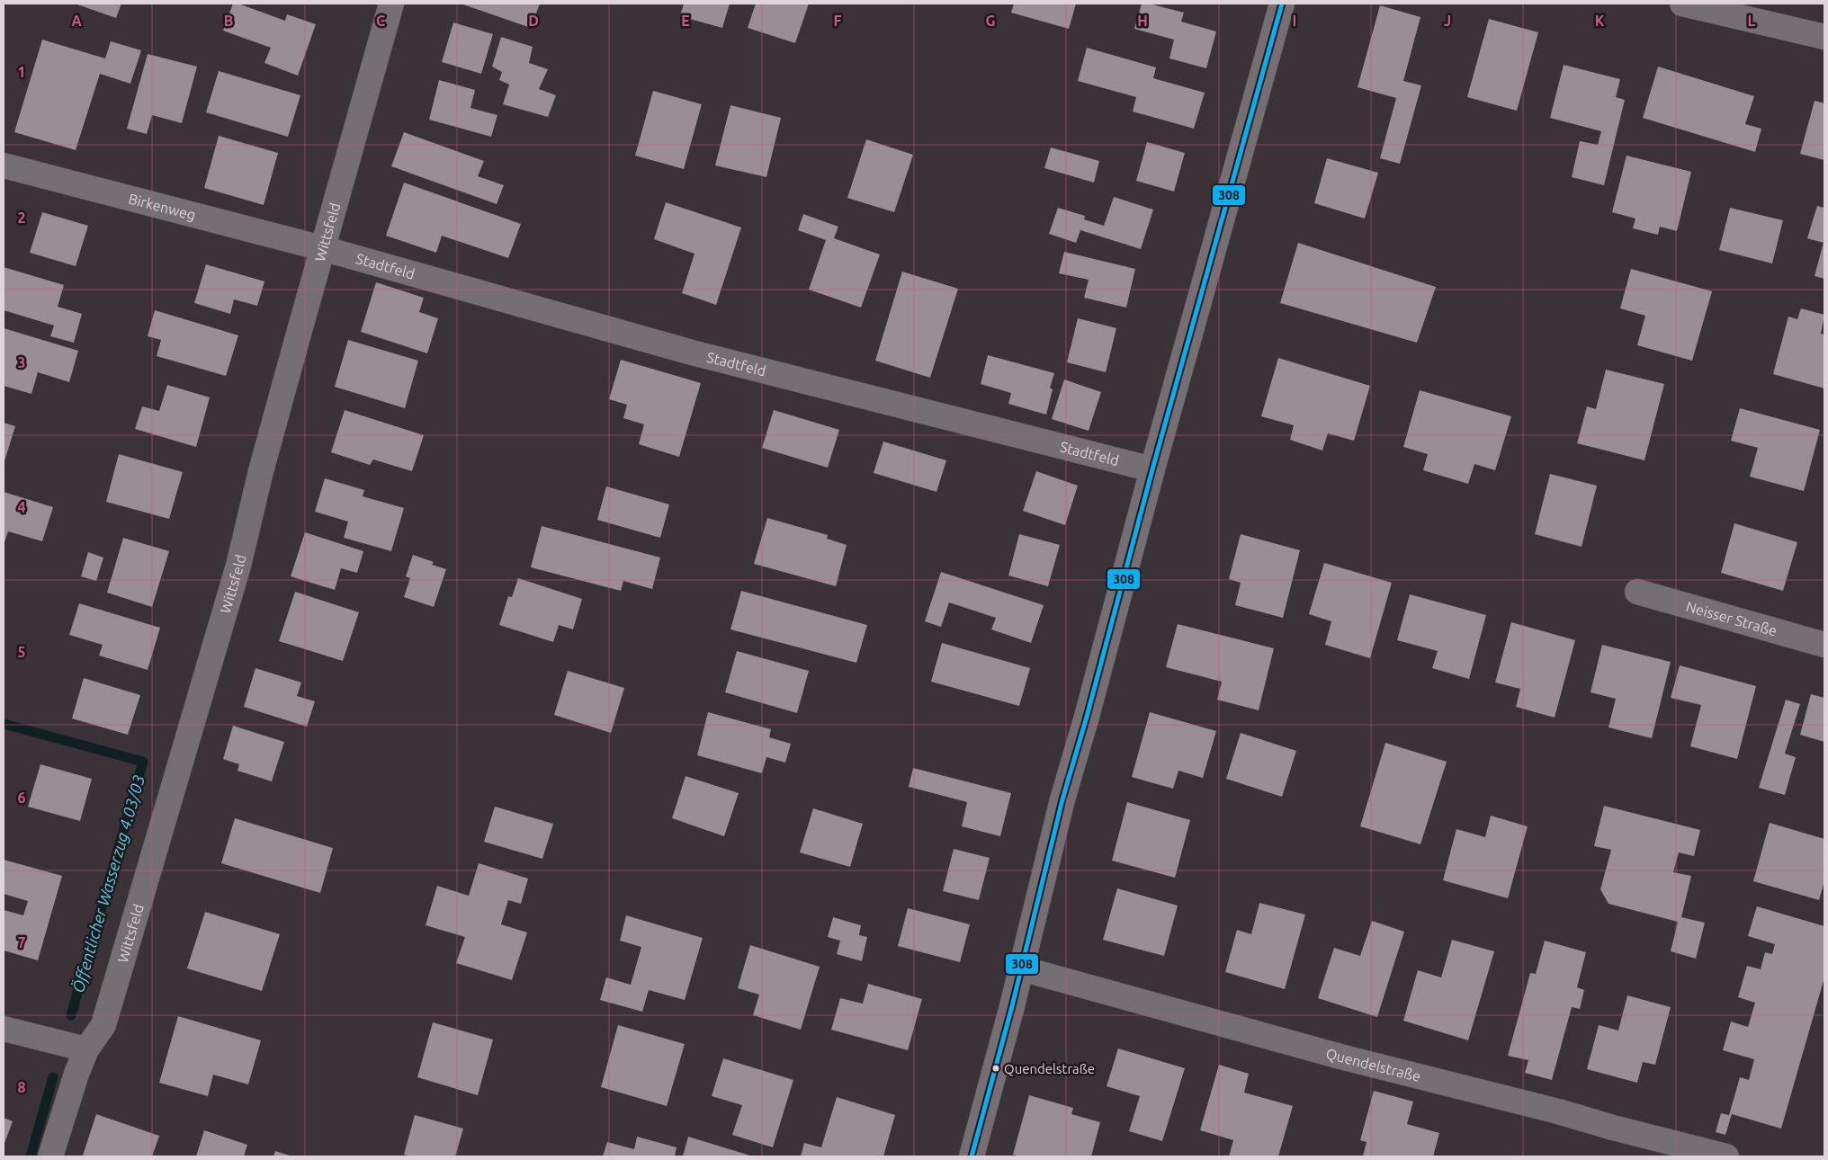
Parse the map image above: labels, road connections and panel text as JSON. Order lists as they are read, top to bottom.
{
  "streets": {
    "street": [
      "Birkenweg",
      "Wittsfeld",
      "Stadtfeld",
      "Neisser Straße",
      "Quendelstraße"
    ]
  },
  "crossings": [
    ["Birkenweg", "Wittsfeld"],
    ["Birkenweg", "Stadtfeld"],
    ["Wittsfeld", "Stadtfeld"]
  ],
  "water": ["Öffentlicher Wasserzug 4.03/03"],
  "places": ["Quendelstraße"],
  "lines": ["transit line 308"],
  "grid": {
    "columns": [
      "A",
      "B",
      "C",
      "D",
      "E",
      "F",
      "G",
      "H",
      "I",
      "J",
      "K",
      "L"
    ],
    "rows": [
      "1",
      "2",
      "3",
      "4",
      "5",
      "6",
      "7",
      "8"
    ]
  }
}
